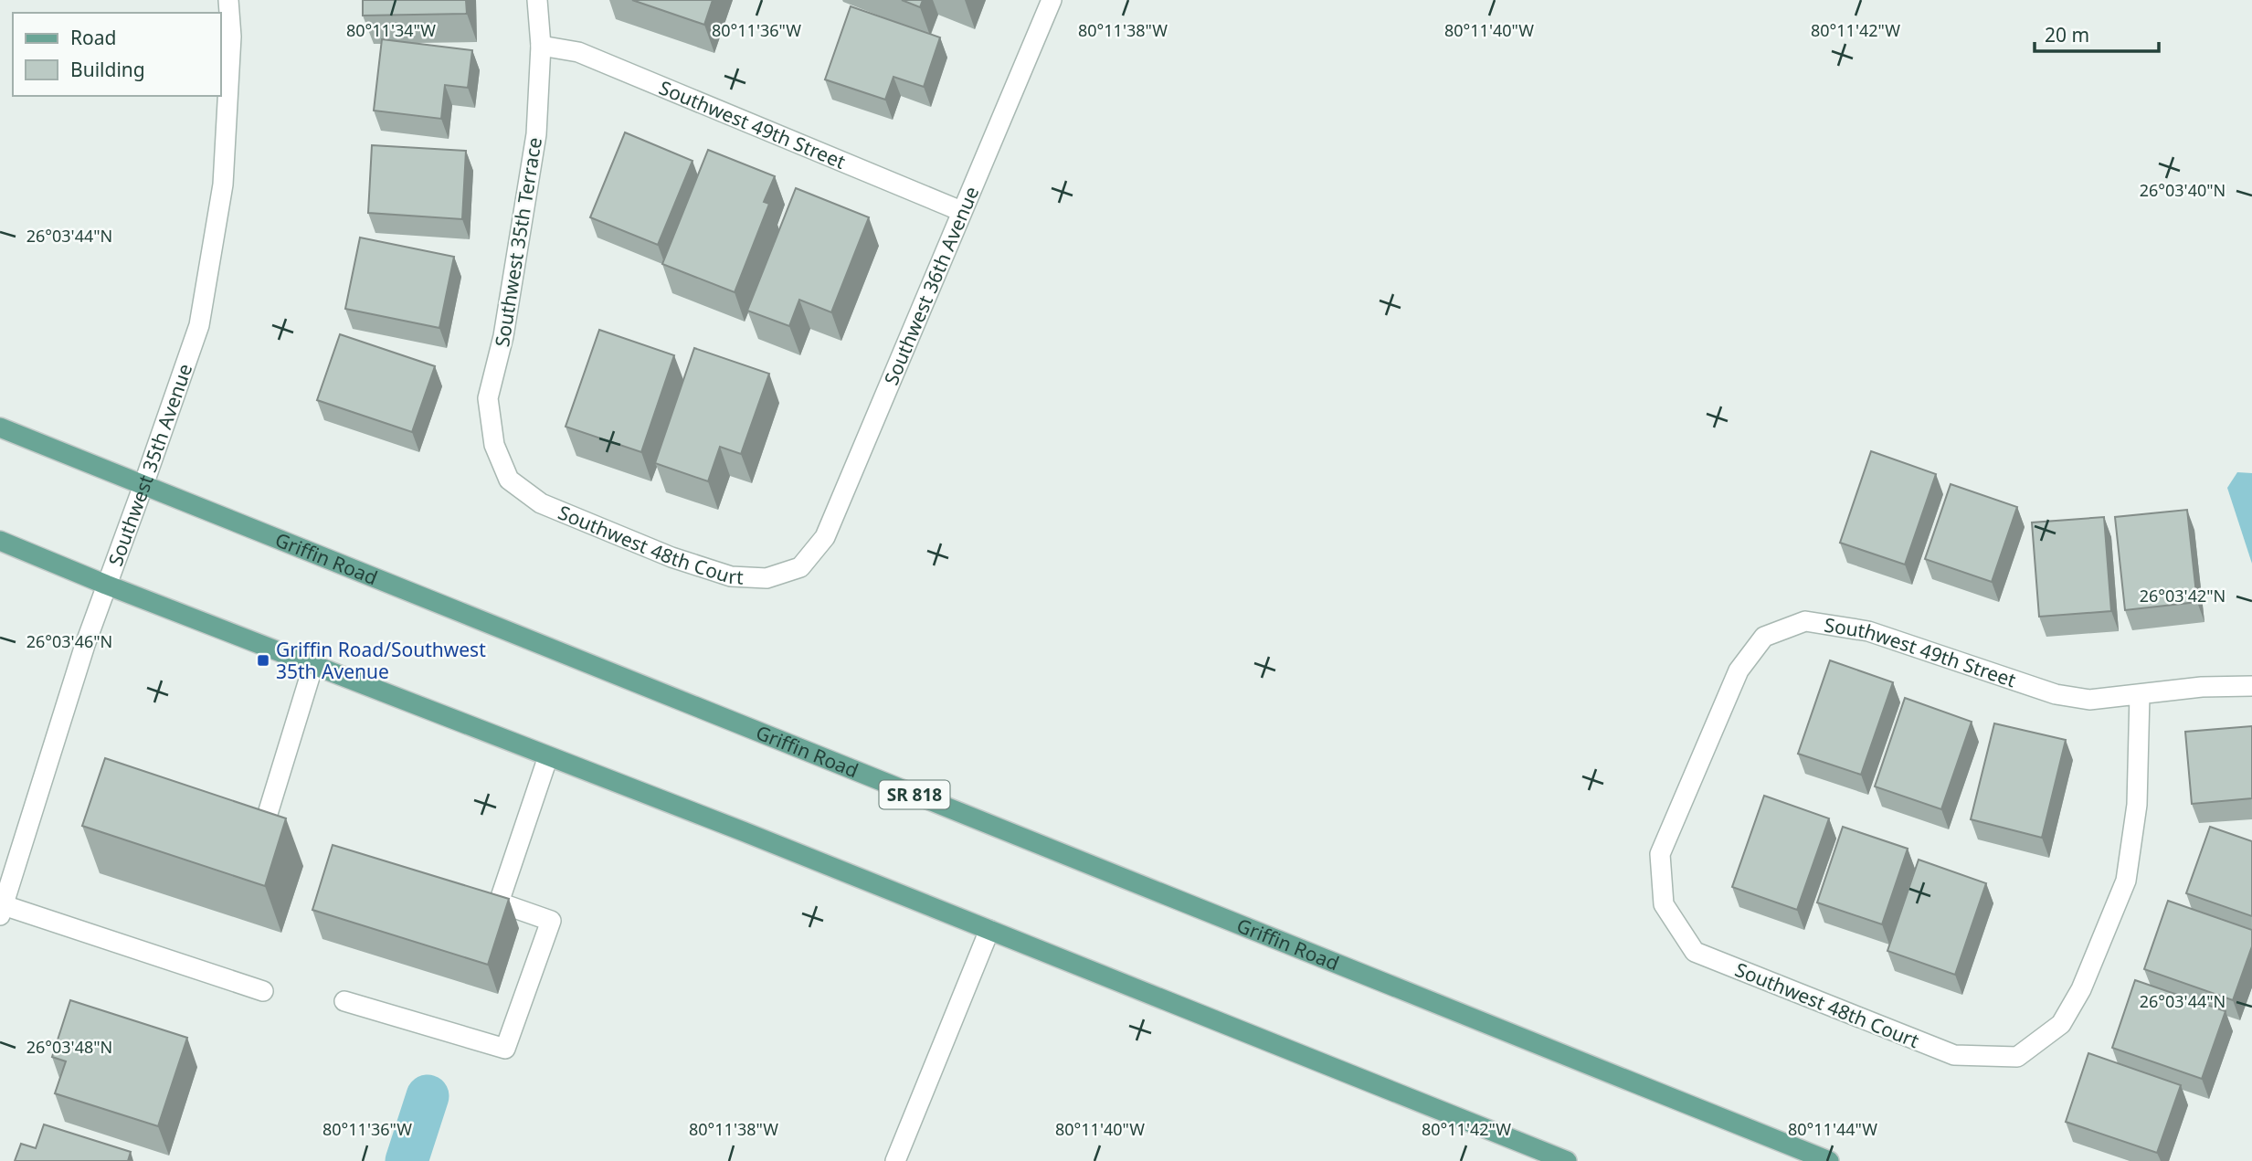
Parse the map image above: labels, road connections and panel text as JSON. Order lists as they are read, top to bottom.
{
  "streets": {
    "main road": ["Griffin Road", "SR 818"],
    "street": [
      "Southwest 49th Street",
      "Southwest 35th Terrace",
      "Southwest 36th Avenue",
      "Southwest 35th Avenue",
      "Southwest 48th Court"
    ]
  },
  "crossings": [
    ["Southwest 49th Street", "Southwest 35th Terrace"],
    ["Southwest 49th Street", "Southwest 36th Avenue"],
    ["Southwest 49th Street", "Southwest 48th Court"],
    ["Southwest 35th Terrace", "Southwest 48th Court"],
    ["Southwest 36th Avenue", "Southwest 48th Court"],
    ["Southwest 35th Avenue", "Griffin Road"]
  ],
  "places": {
    "transit": ["Griffin Road/Southwest 35th Avenue"]
  },
  "legend": ["Road", "Building"],
  "scale_bar": "20 m",
  "coordinates": [
    "80°11'34\"W",
    "80°11'40\"W",
    "80°11'42\"W",
    "80°11'36\"W",
    "80°11'38\"W",
    "26°03'40\"N",
    "26°03'44\"N",
    "26°03'42\"N",
    "26°03'46\"N",
    "26°03'48\"N",
    "80°11'44\"W"
  ]
}
